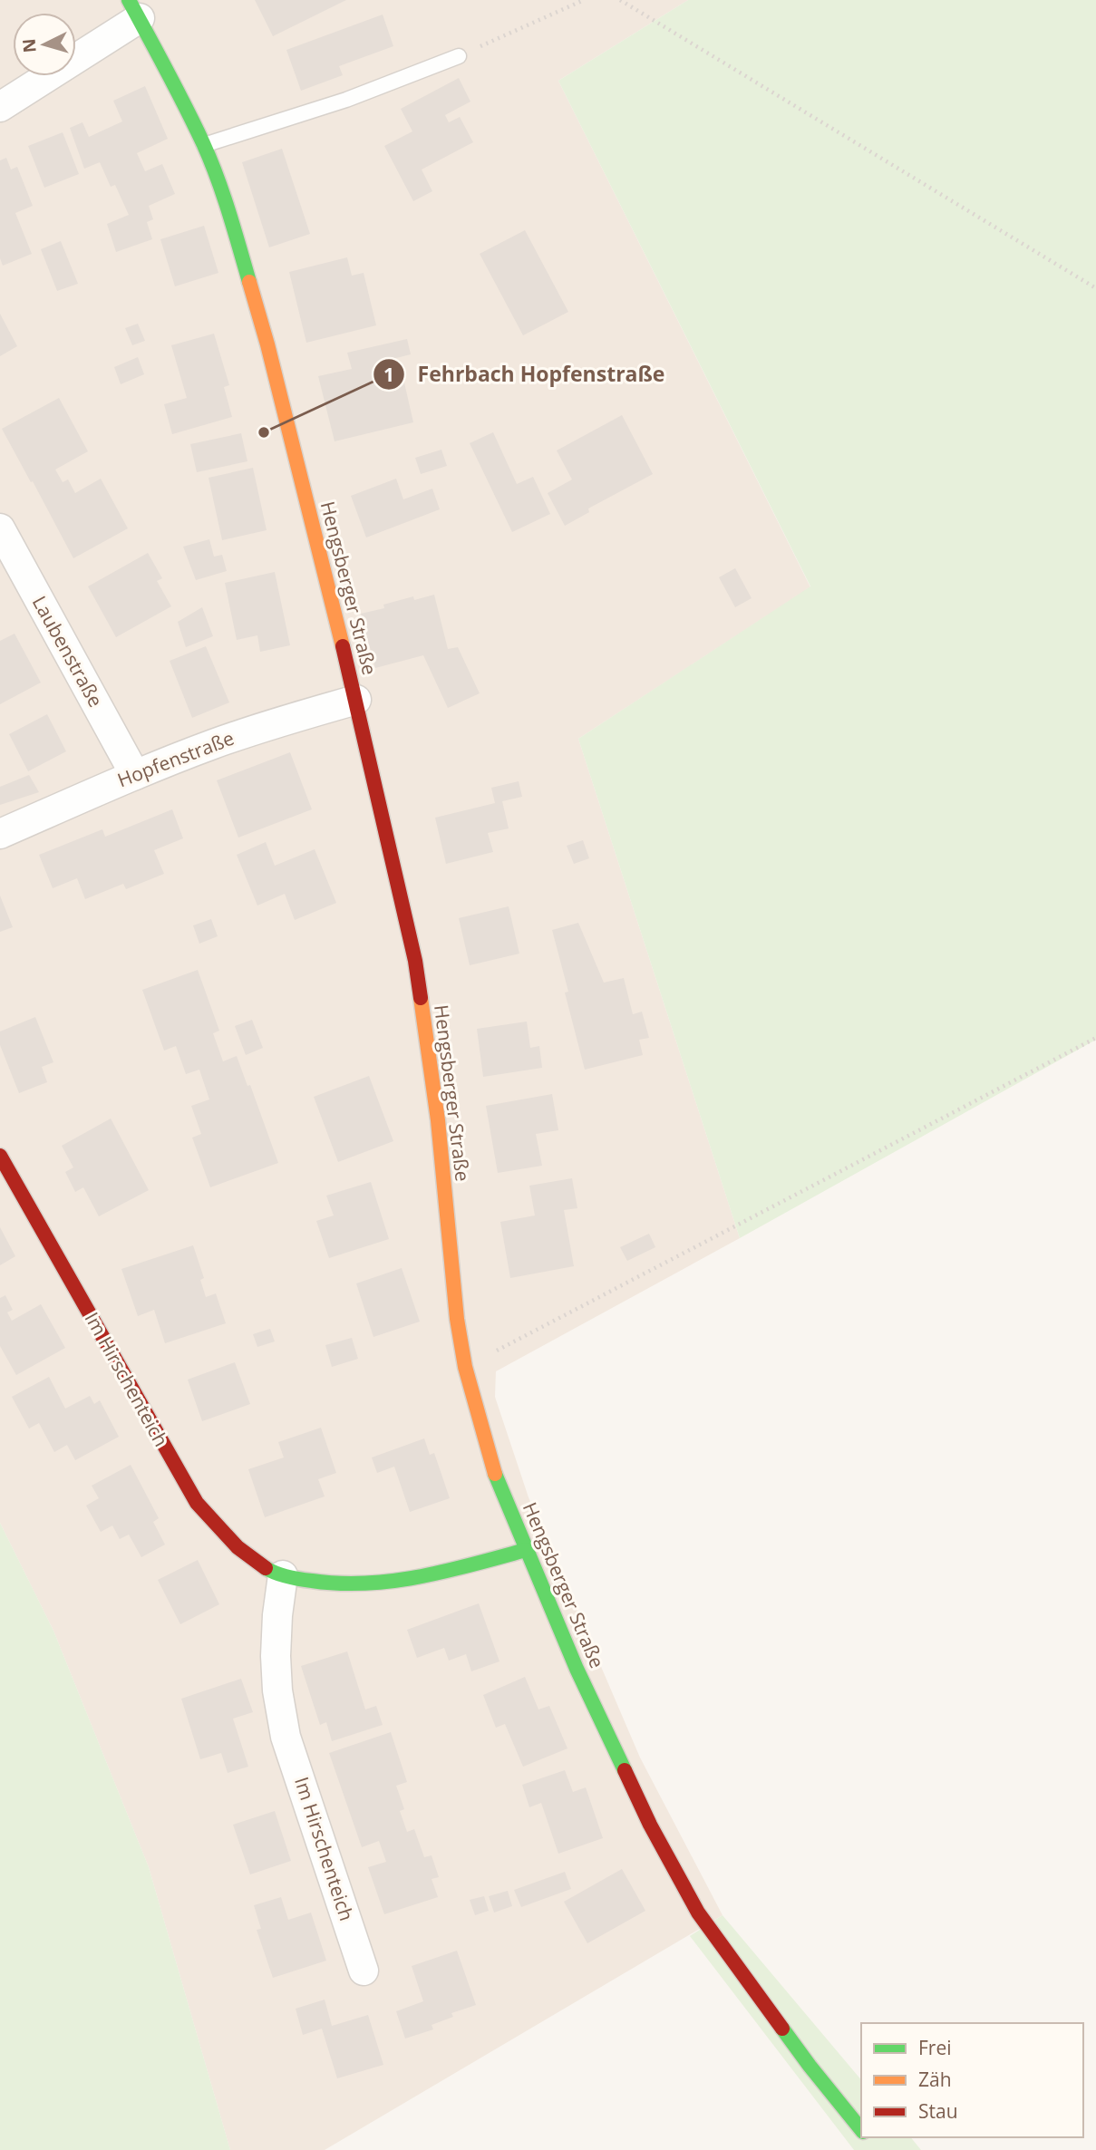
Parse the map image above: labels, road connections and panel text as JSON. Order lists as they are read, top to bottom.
{
  "streets": {
    "street": [
      "Hengsberger Straße",
      "Laubenstraße",
      "Hopfenstraße",
      "Im Hirschenteich"
    ]
  },
  "crossings": [
    ["Hengsberger Straße", "Hopfenstraße"],
    ["Hengsberger Straße", "Im Hirschenteich"],
    ["Laubenstraße", "Hopfenstraße"]
  ],
  "places": ["Fehrbach Hopfenstraße"],
  "legend": ["Frei", "Zäh", "Stau"],
  "north": "left"
}
